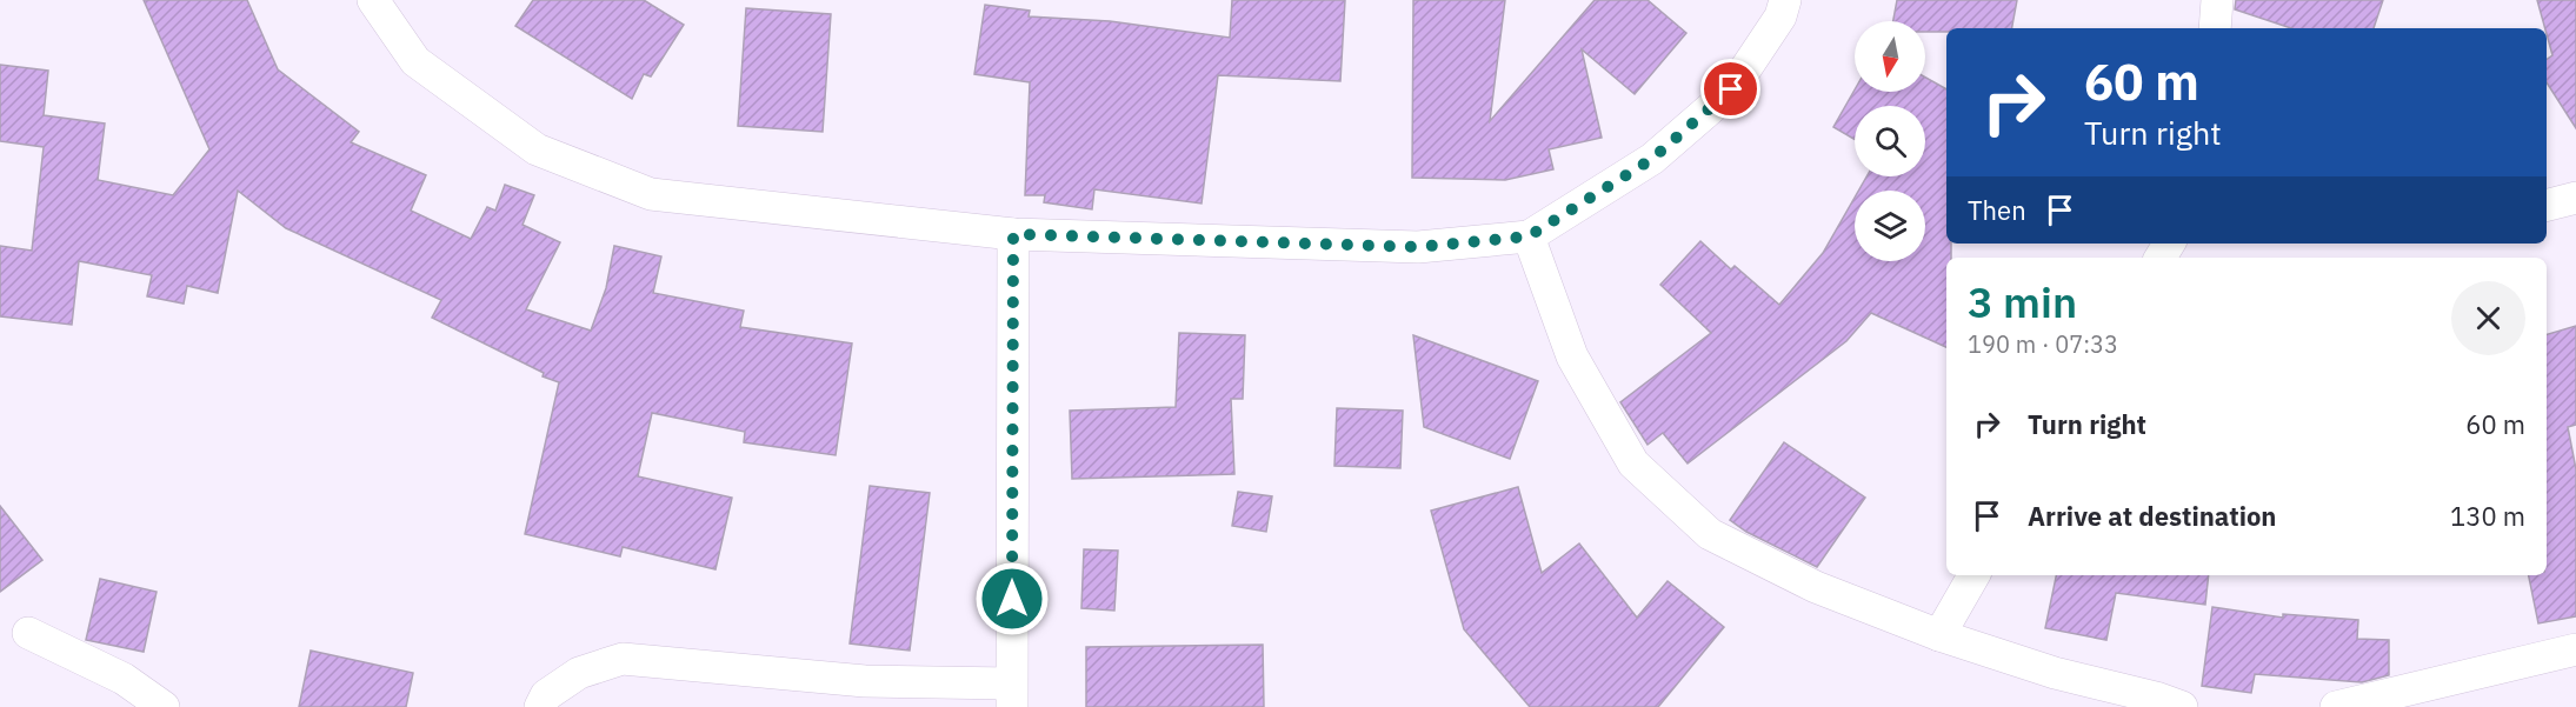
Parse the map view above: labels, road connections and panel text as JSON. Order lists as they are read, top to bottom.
{
  "north": "bottom",
  "page": {
    "turn": ["60 m", "Turn right"],
    "then": "Then",
    "heading": ["3 min", "190 m · 07:33"],
    "list": [
      {
        "name": "Turn right",
        "value": "60 m"
      },
      {
        "name": "Arrive at destination",
        "value": "130 m"
      }
    ]
  }
}
